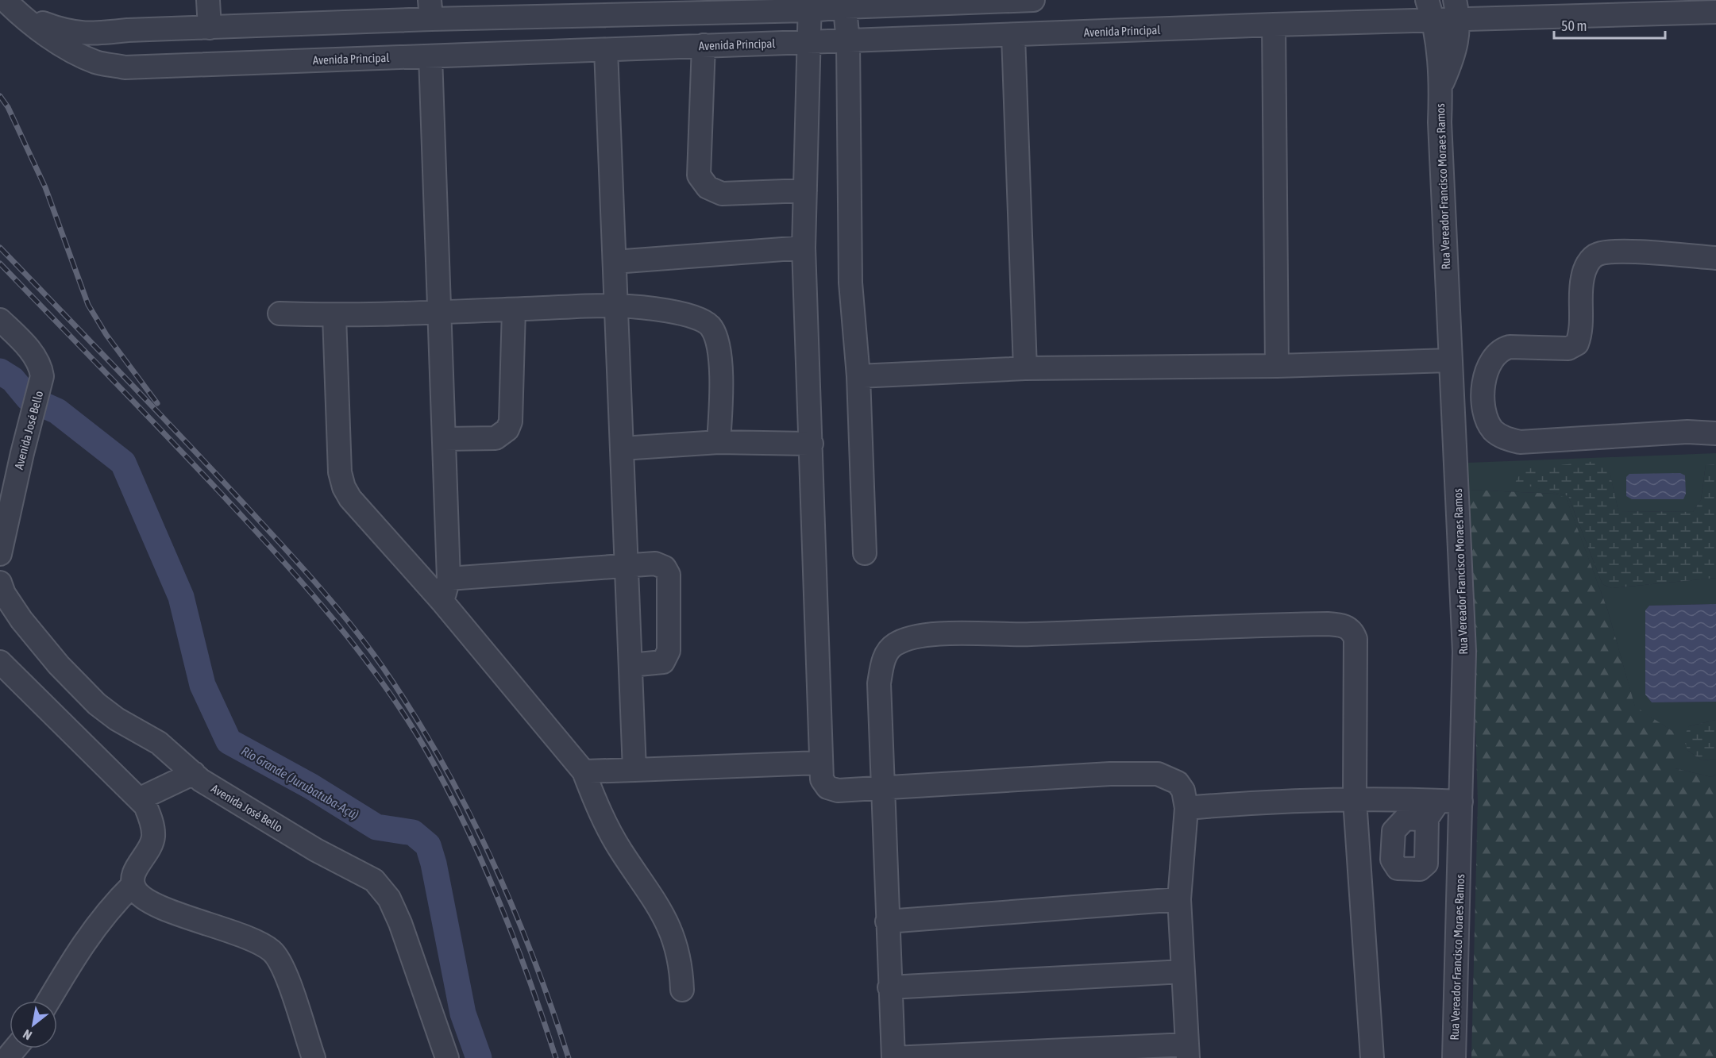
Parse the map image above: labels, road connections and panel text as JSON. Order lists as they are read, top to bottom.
{
  "streets": {
    "street": ["Avenida Principal", "Rua Vereador Francisco Moraes Ramos", "Avenida José Bello"]
  },
  "water": ["Rio Grande (Jurubatuba-Açú)"],
  "scale_bar": "50 m",
  "north": "bottom left"
}
